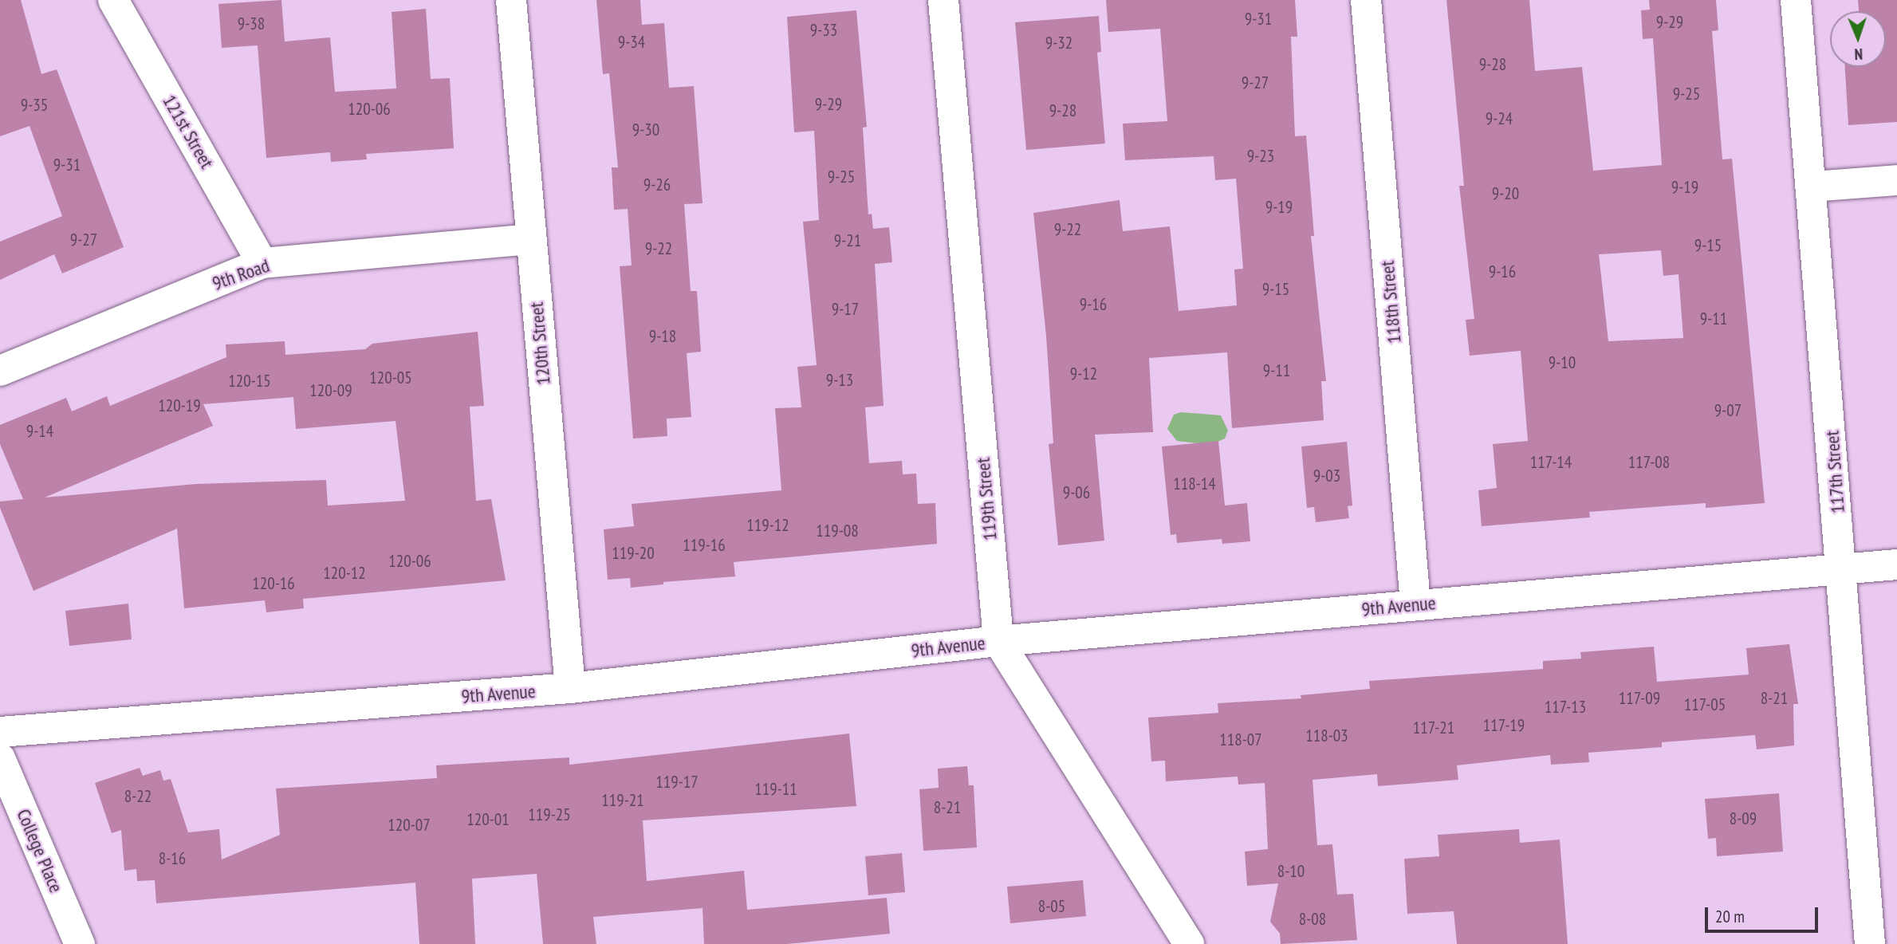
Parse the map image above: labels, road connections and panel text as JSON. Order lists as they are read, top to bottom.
{
  "streets": {
    "street": [
      "121st Street",
      "9th Road",
      "118th Street",
      "120th Street",
      "117th Street",
      "119th Street",
      "9th Avenue",
      "College Place"
    ]
  },
  "crossings": [
    ["121st Street", "9th Road"],
    ["9th Road", "120th Street"],
    ["118th Street", "9th Avenue"],
    ["120th Street", "9th Avenue"],
    ["117th Street", "9th Avenue"],
    ["119th Street", "9th Avenue"]
  ],
  "house_numbers": [
    "9-31",
    "9-29",
    "9-38",
    "9-33",
    "9-34",
    "9-32",
    "9-28",
    "9-27",
    "9-25",
    "9-29",
    "9-35",
    "120-06",
    "9-28",
    "9-24",
    "9-30",
    "9-23",
    "9-31",
    "9-25",
    "9-26",
    "9-19",
    "9-20",
    "9-19",
    "9-22",
    "9-27",
    "9-21",
    "9-15",
    "9-22",
    "9-16",
    "9-15",
    "9-16",
    "9-17",
    "9-11",
    "9-18",
    "9-10",
    "9-11",
    "9-12",
    "120-05",
    "9-13",
    "120-15",
    "120-09",
    "120-19",
    "9-07",
    "9-14",
    "117-14",
    "117-08",
    "9-03",
    "118-14",
    "9-06",
    "119-12",
    "119-08",
    "119-16",
    "119-20",
    "120-06",
    "120-12",
    "120-16",
    "117-09",
    "8-21",
    "117-05",
    "117-13",
    "117-19",
    "117-21",
    "118-03",
    "118-07",
    "119-17",
    "119-11",
    "8-22",
    "119-21",
    "8-21",
    "119-25",
    "8-09",
    "120-01",
    "120-07",
    "8-16",
    "8-10",
    "8-05",
    "8-08"
  ],
  "scale_bar": "20 m",
  "north": "bottom"
}
